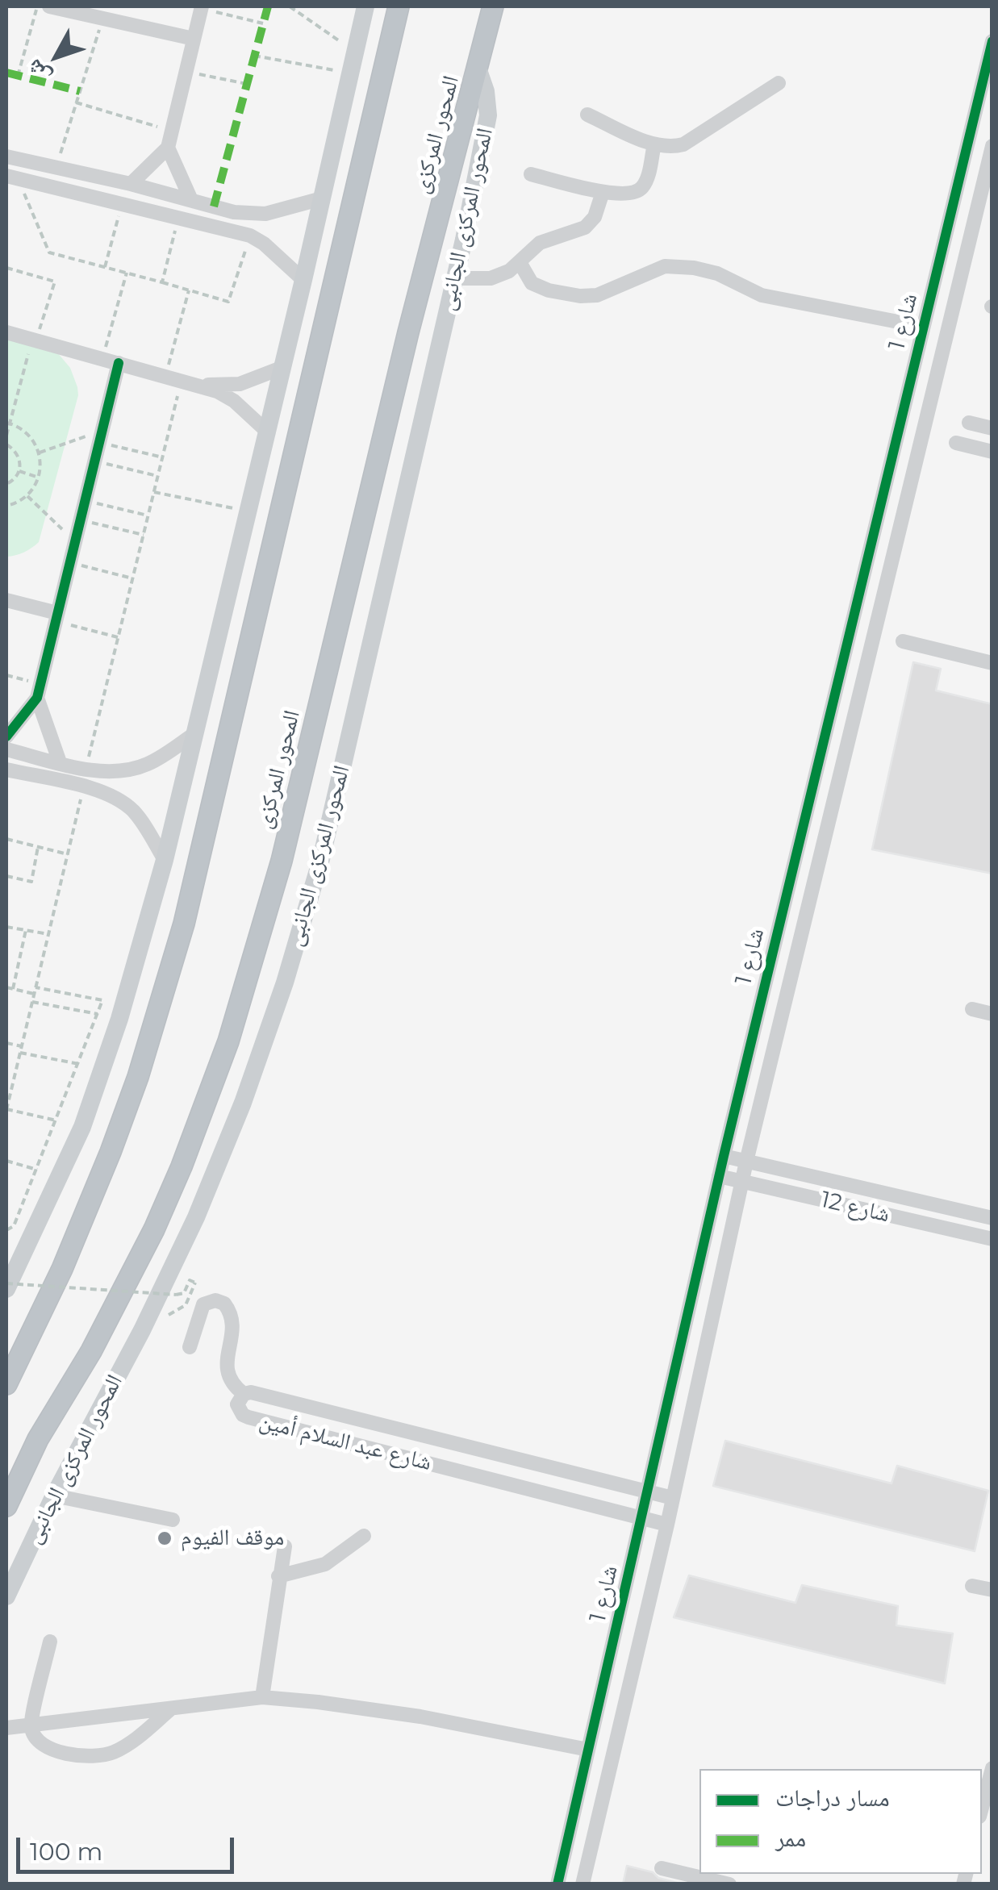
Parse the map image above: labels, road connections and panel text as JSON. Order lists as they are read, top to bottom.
{
  "streets": {
    "highway": ["المحور المركزى"],
    "main road": ["المحور المركزى الجانبى"],
    "street": ["شارع 1", "شارع 12", "شارع عبد السلام أمين"]
  },
  "crossings": [
    ["المحور المركزى", "المحور المركزى الجانبى"],
    ["شارع 1", "شارع 12"],
    ["شارع 1", "شارع عبد السلام أمين"]
  ],
  "places": ["موقف الفيوم"],
  "legend": ["مسار دراجات", "ممر"],
  "scale_bar": "100 m",
  "north": "bottom left"
}
